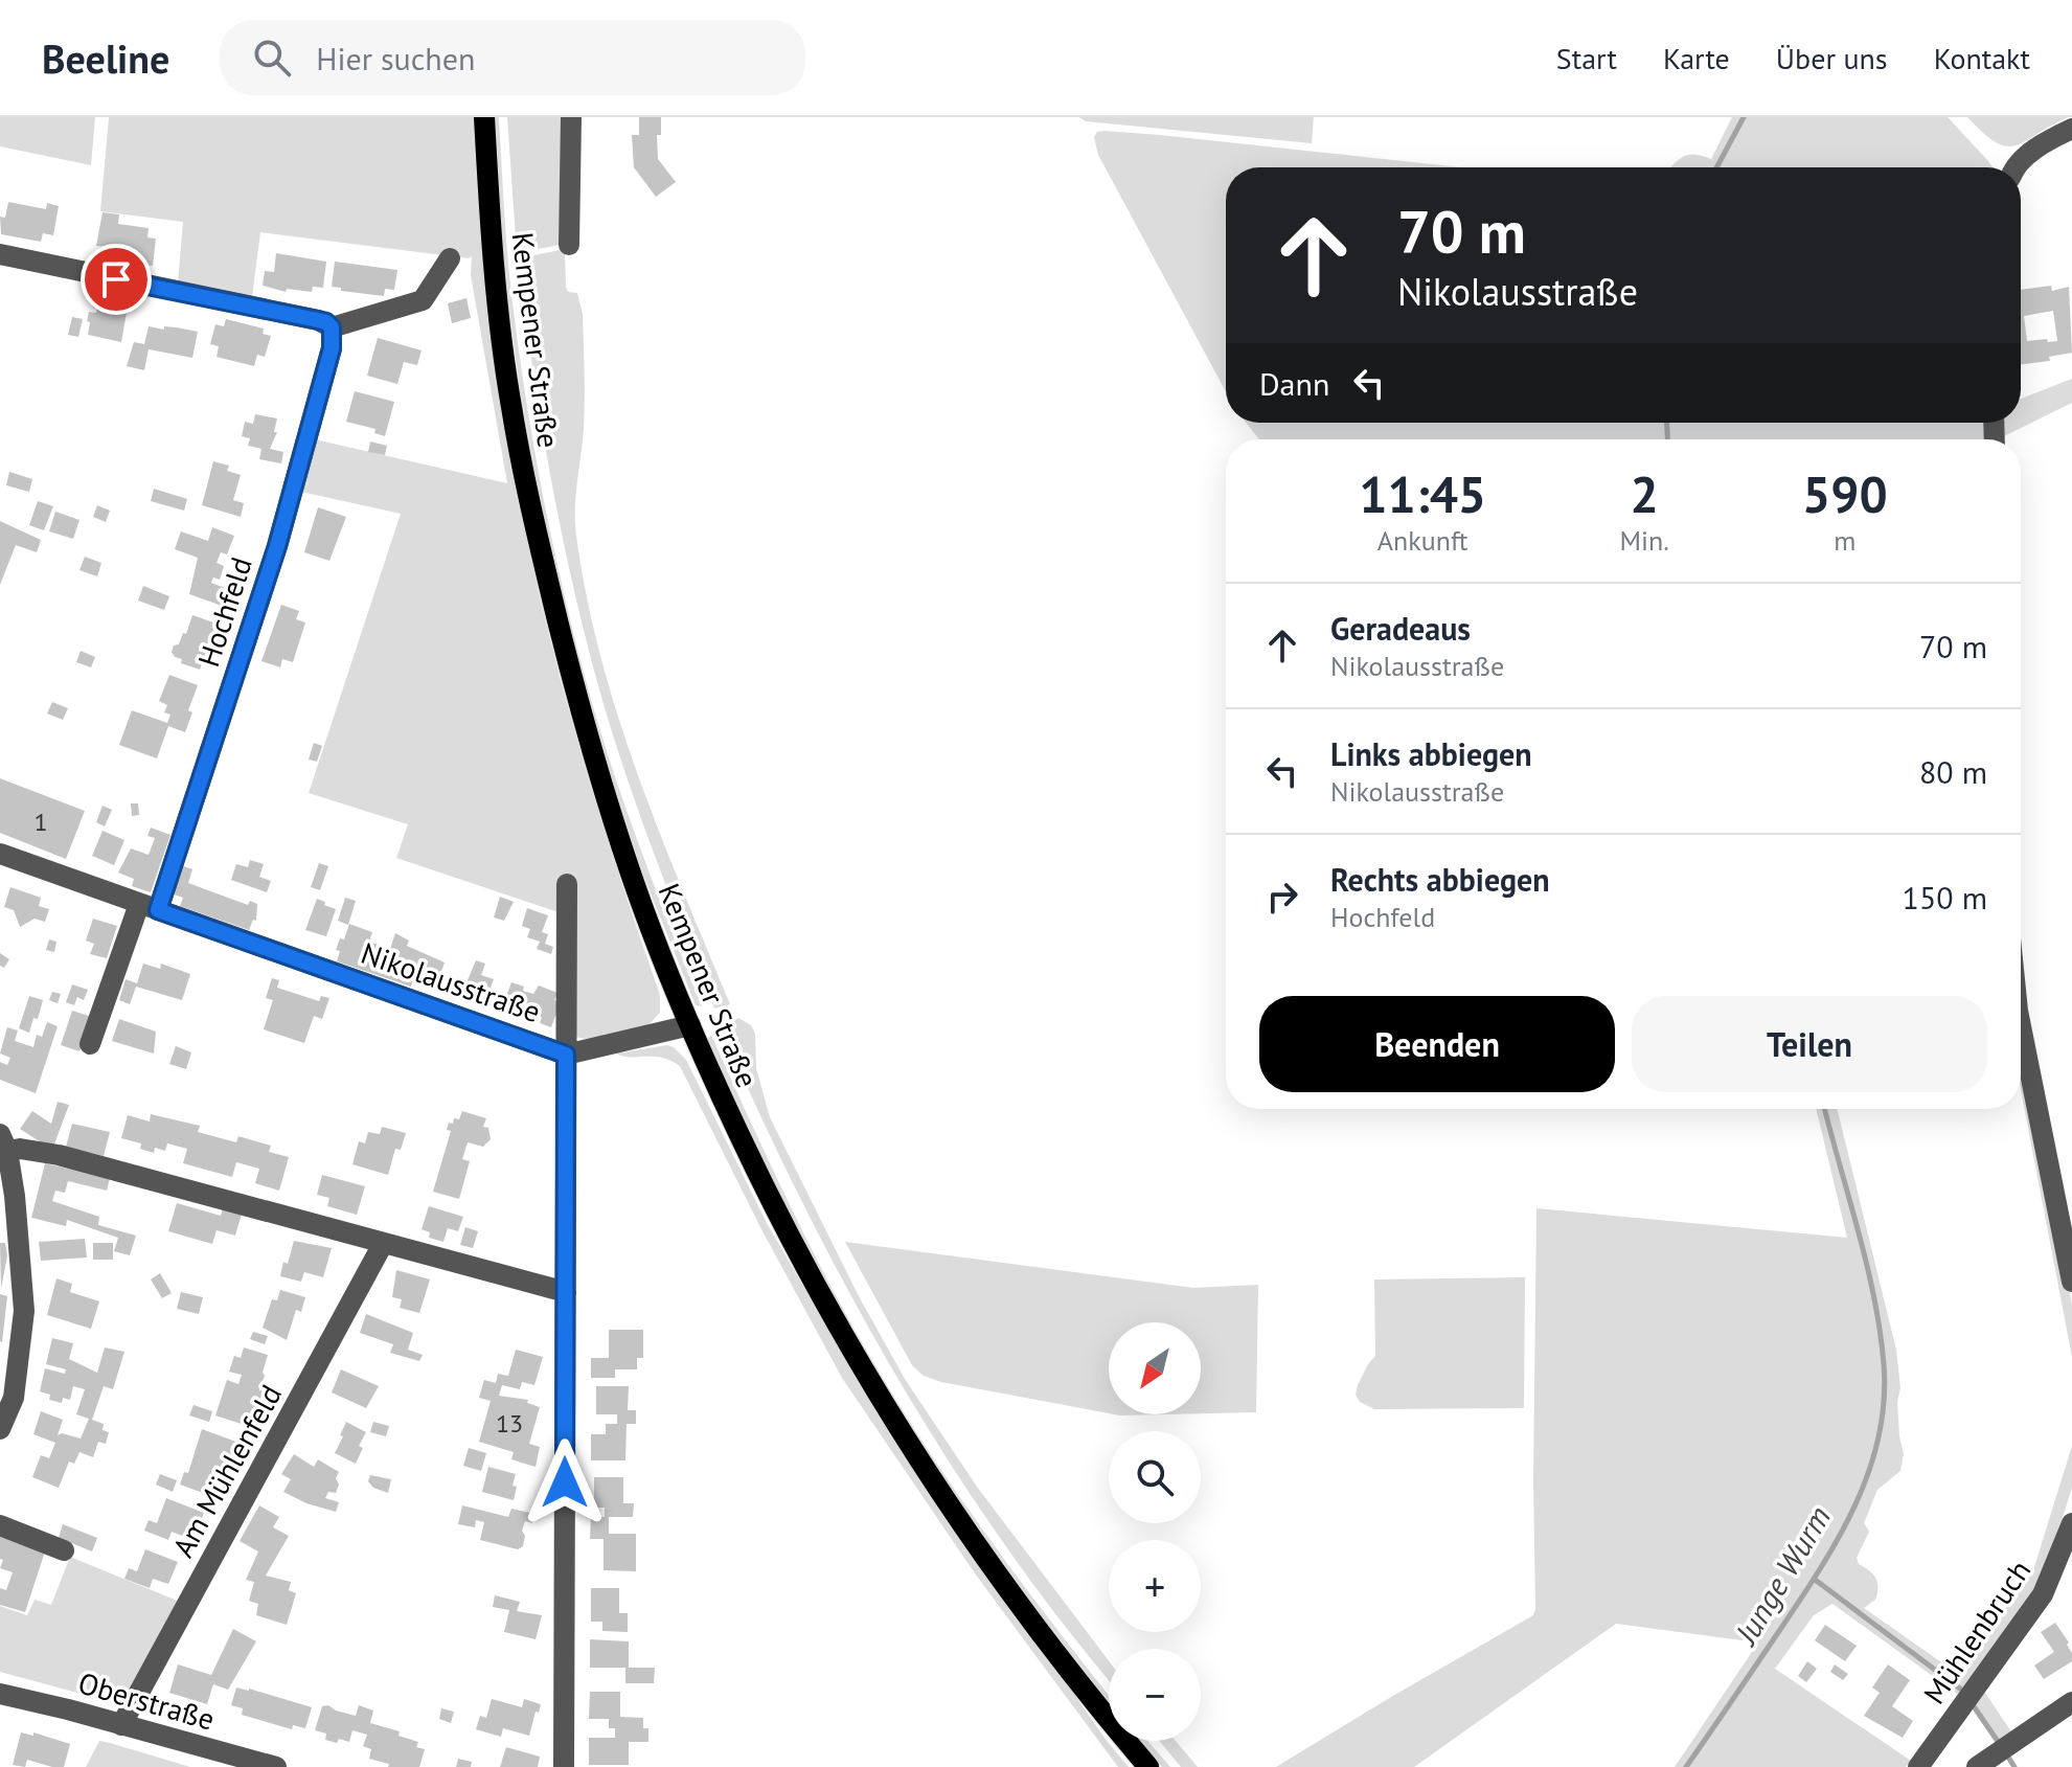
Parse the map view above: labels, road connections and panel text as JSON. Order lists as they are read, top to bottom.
{
  "streets": {
    "main road": ["Kempener Straße"],
    "street": [
      "Hochfeld",
      "Nikolausstraße",
      "Am Mühlenfeld",
      "Mühlenbruch",
      "Oberstraße"
    ]
  },
  "crossings": [
    ["Hochfeld", "Nikolausstraße"],
    ["Am Mühlenfeld", "Oberstraße"]
  ],
  "water": ["Junge Wurm"],
  "house_numbers": ["1", "13"],
  "north": "bottom left",
  "page": {
    "header": "Beeline",
    "search": "Hier suchen",
    "nav": [
      "Start",
      "Karte",
      "Über uns",
      "Kontakt"
    ],
    "turn": ["70 m", "Nikolausstraße"],
    "then": "Dann",
    "eta": [
      "11:45",
      "Ankunft",
      "2",
      "Min.",
      "590",
      "m"
    ],
    "list": [
      {
        "name": "Geradeaus",
        "note": "Nikolausstraße",
        "value": "70 m"
      },
      {
        "name": "Links abbiegen",
        "note": "Nikolausstraße",
        "value": "80 m"
      },
      {
        "name": "Rechts abbiegen",
        "note": "Hochfeld",
        "value": "150 m"
      }
    ],
    "buttons": ["Beenden", "Teilen"],
    "map_buttons": ["+", "−"]
  }
}
